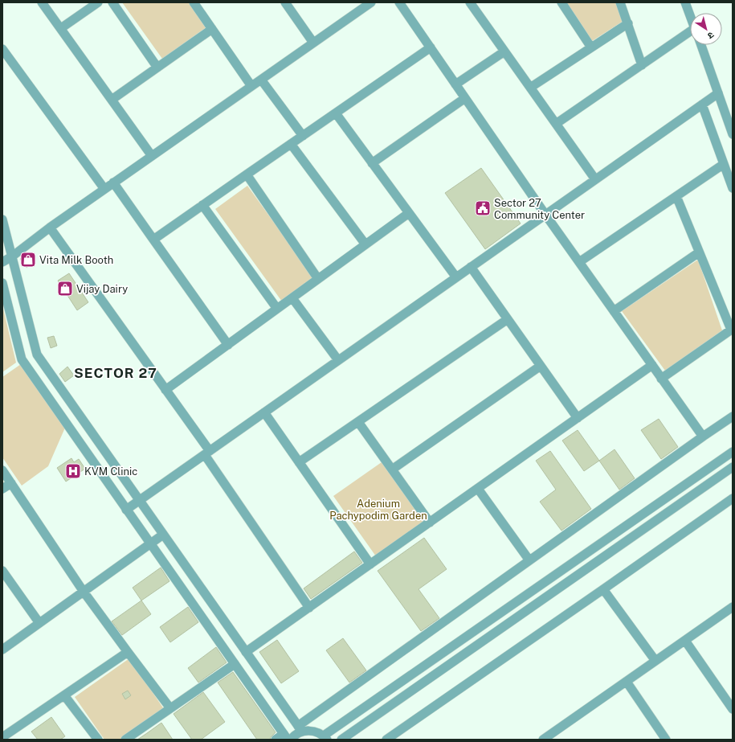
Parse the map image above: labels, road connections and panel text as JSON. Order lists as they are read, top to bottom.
{
  "districts": ["SECTOR 27"],
  "parks": ["Adenium Pachypodim Garden"],
  "places": {
    "public building": ["Sector 27 Community Center"],
    "shop": ["Vita Milk Booth", "Vijay Dairy"],
    "hospital": ["KVM Clinic"]
  },
  "north": "bottom right"
}
